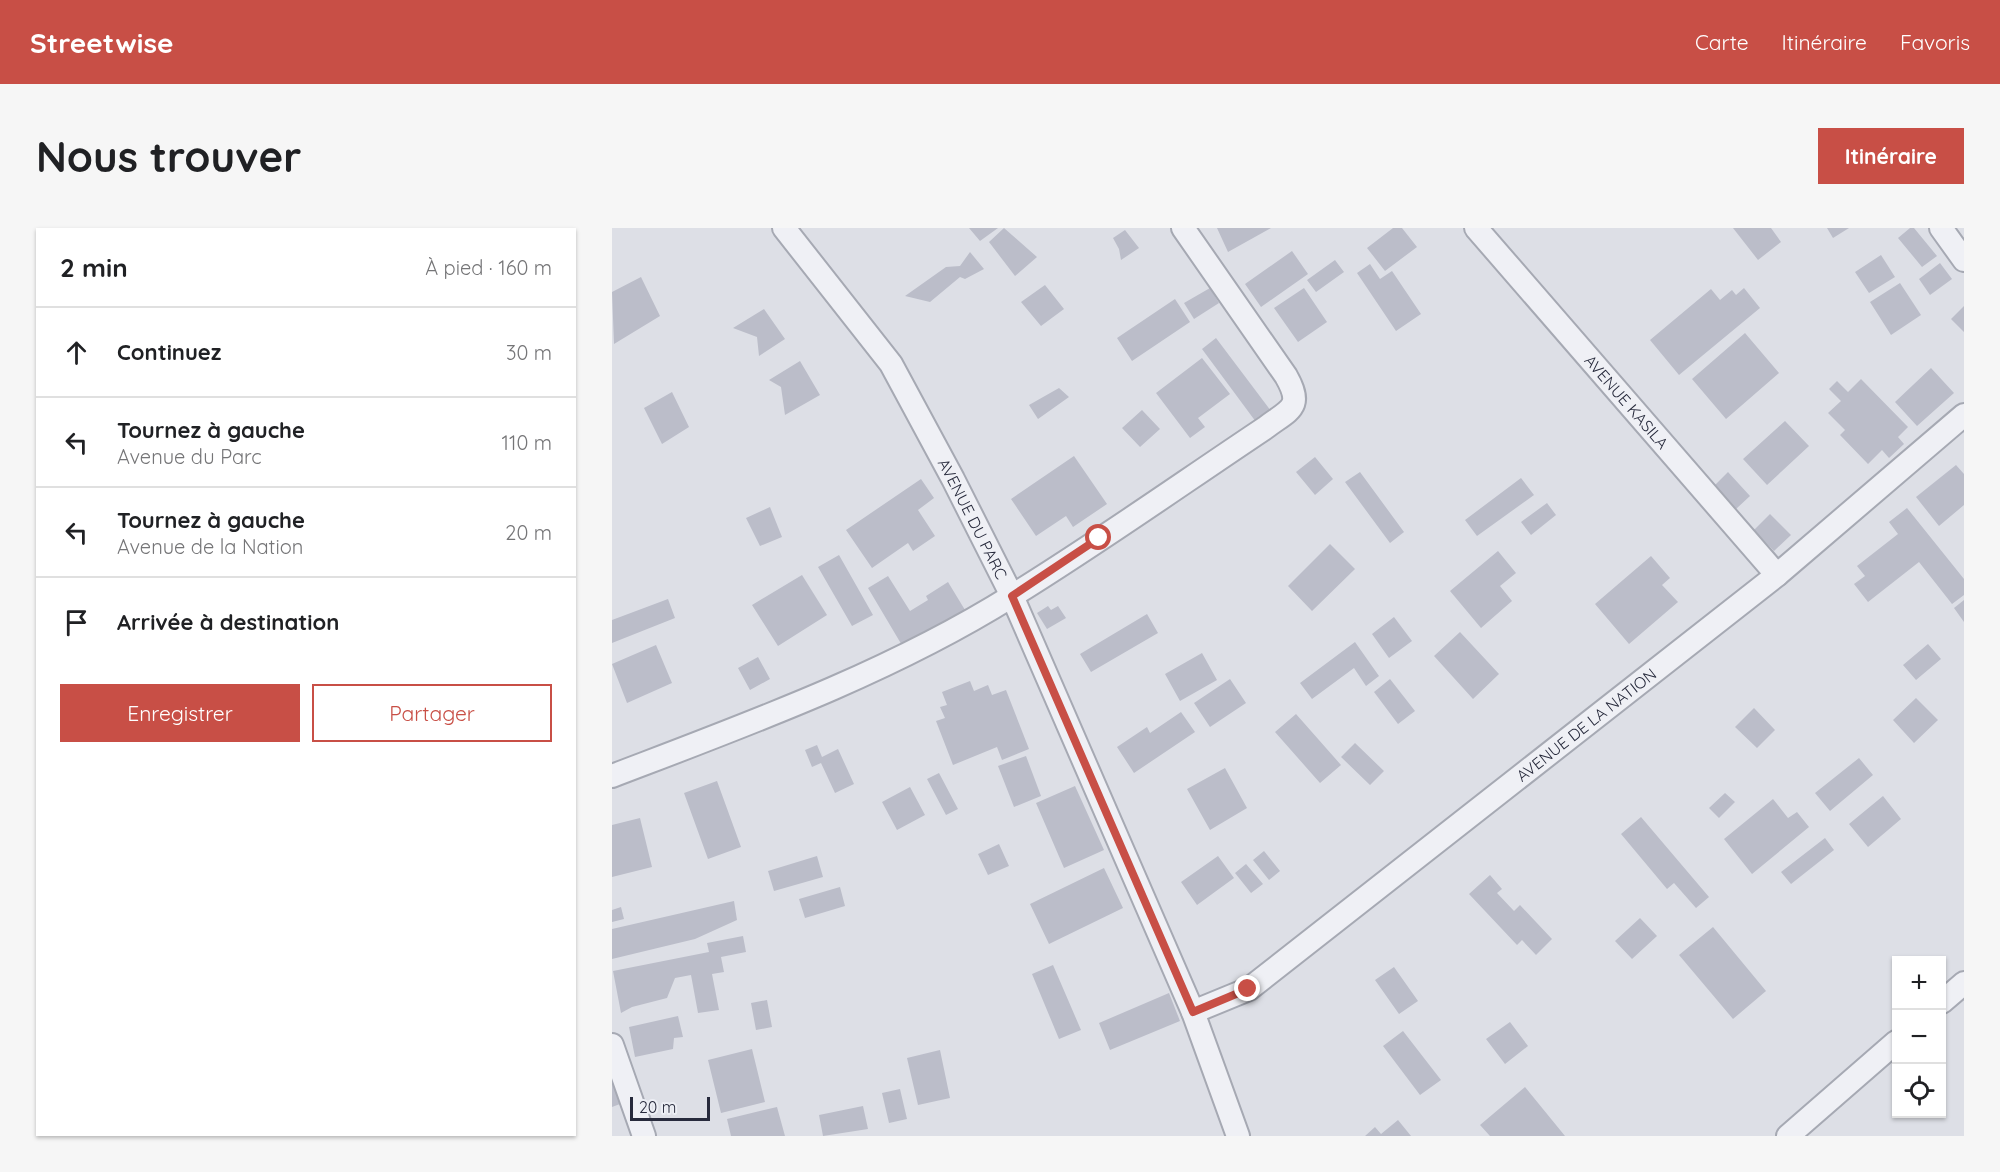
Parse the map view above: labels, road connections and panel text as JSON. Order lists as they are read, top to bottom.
{
  "streets": {
    "street": ["AVENUE KASILA", "AVENUE DU PARC", "AVENUE DE LA NATION"]
  },
  "crossings": [
    ["AVENUE KASILA", "AVENUE DE LA NATION"],
    ["AVENUE DU PARC", "AVENUE DE LA NATION"]
  ],
  "scale_bar": "20 m",
  "page": {
    "header": "Streetwise",
    "nav": ["Carte", "Itinéraire", "Favoris"],
    "buttons": [
      "Itinéraire",
      ["Enregistrer", "Partager"]
    ],
    "title": "Nous trouver",
    "heading": ["2 min", "À pied · 160 m"],
    "list": [
      ["Continuez", "30 m"],
      ["Tournez à gauche", "Avenue du Parc", "110 m"],
      ["Tournez à gauche", "Avenue de la Nation", "20 m"],
      "Arrivée à destination"
    ],
    "map_buttons": ["+", "−"],
    "scale": "20 m"
  }
}
